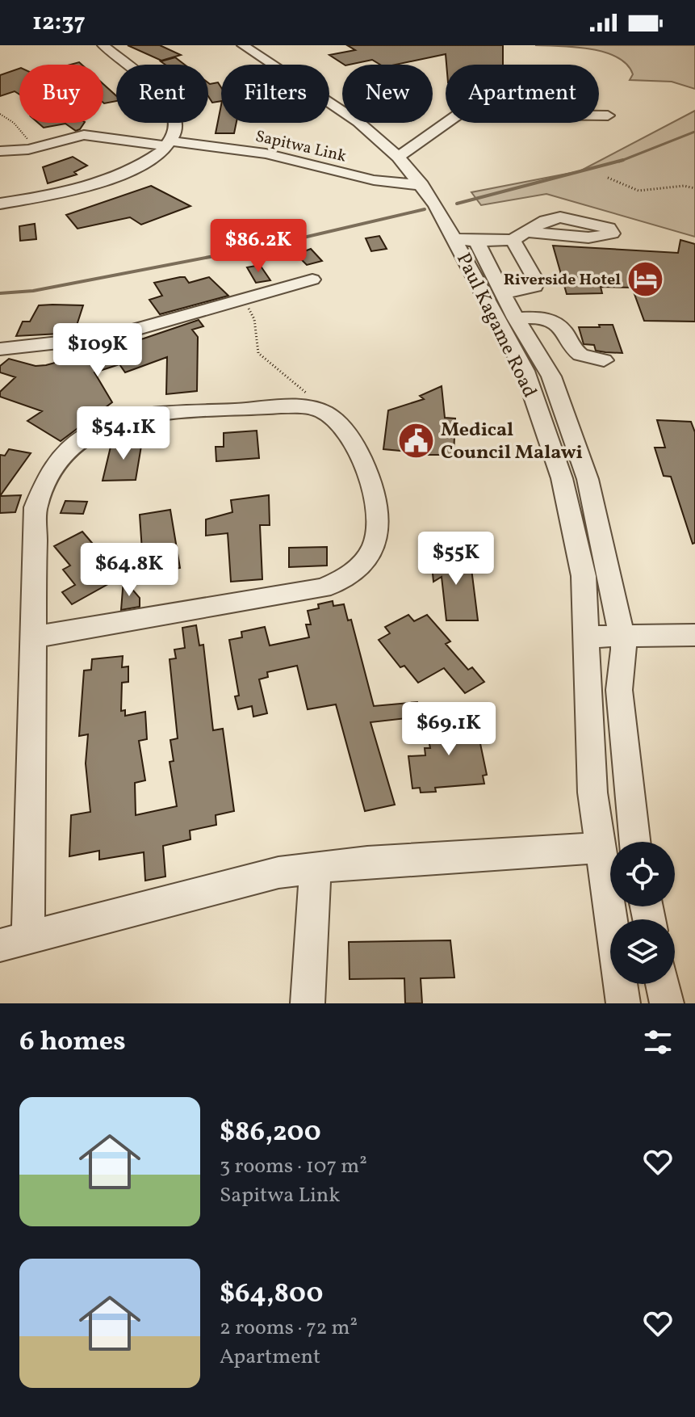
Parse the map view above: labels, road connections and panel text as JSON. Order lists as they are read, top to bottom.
{
  "streets": {
    "street": ["Sapitwa Link", "Paul Kagame Road"]
  },
  "crossings": [
    ["Sapitwa Link", "Paul Kagame Road"]
  ],
  "places": {
    "hotel": ["Riverside Hotel"],
    "public building": ["Medical Council Malawi"]
  },
  "page": {
    "status": "12:37",
    "chip": [
      "Buy",
      "Rent",
      "Filters",
      "New",
      "Apartment"
    ],
    "price": [
      "$86.2K",
      "$109K",
      "$54.1K",
      "$55K",
      "$64.8K",
      "$69.1K"
    ],
    "heading": "6 homes",
    "list": [
      {
        "name": "$86,200",
        "note": "3 rooms · 107 m² · Sapitwa Link"
      },
      {
        "name": "$64,800",
        "note": "2 rooms · 72 m² · Apartment"
      }
    ]
  }
}
